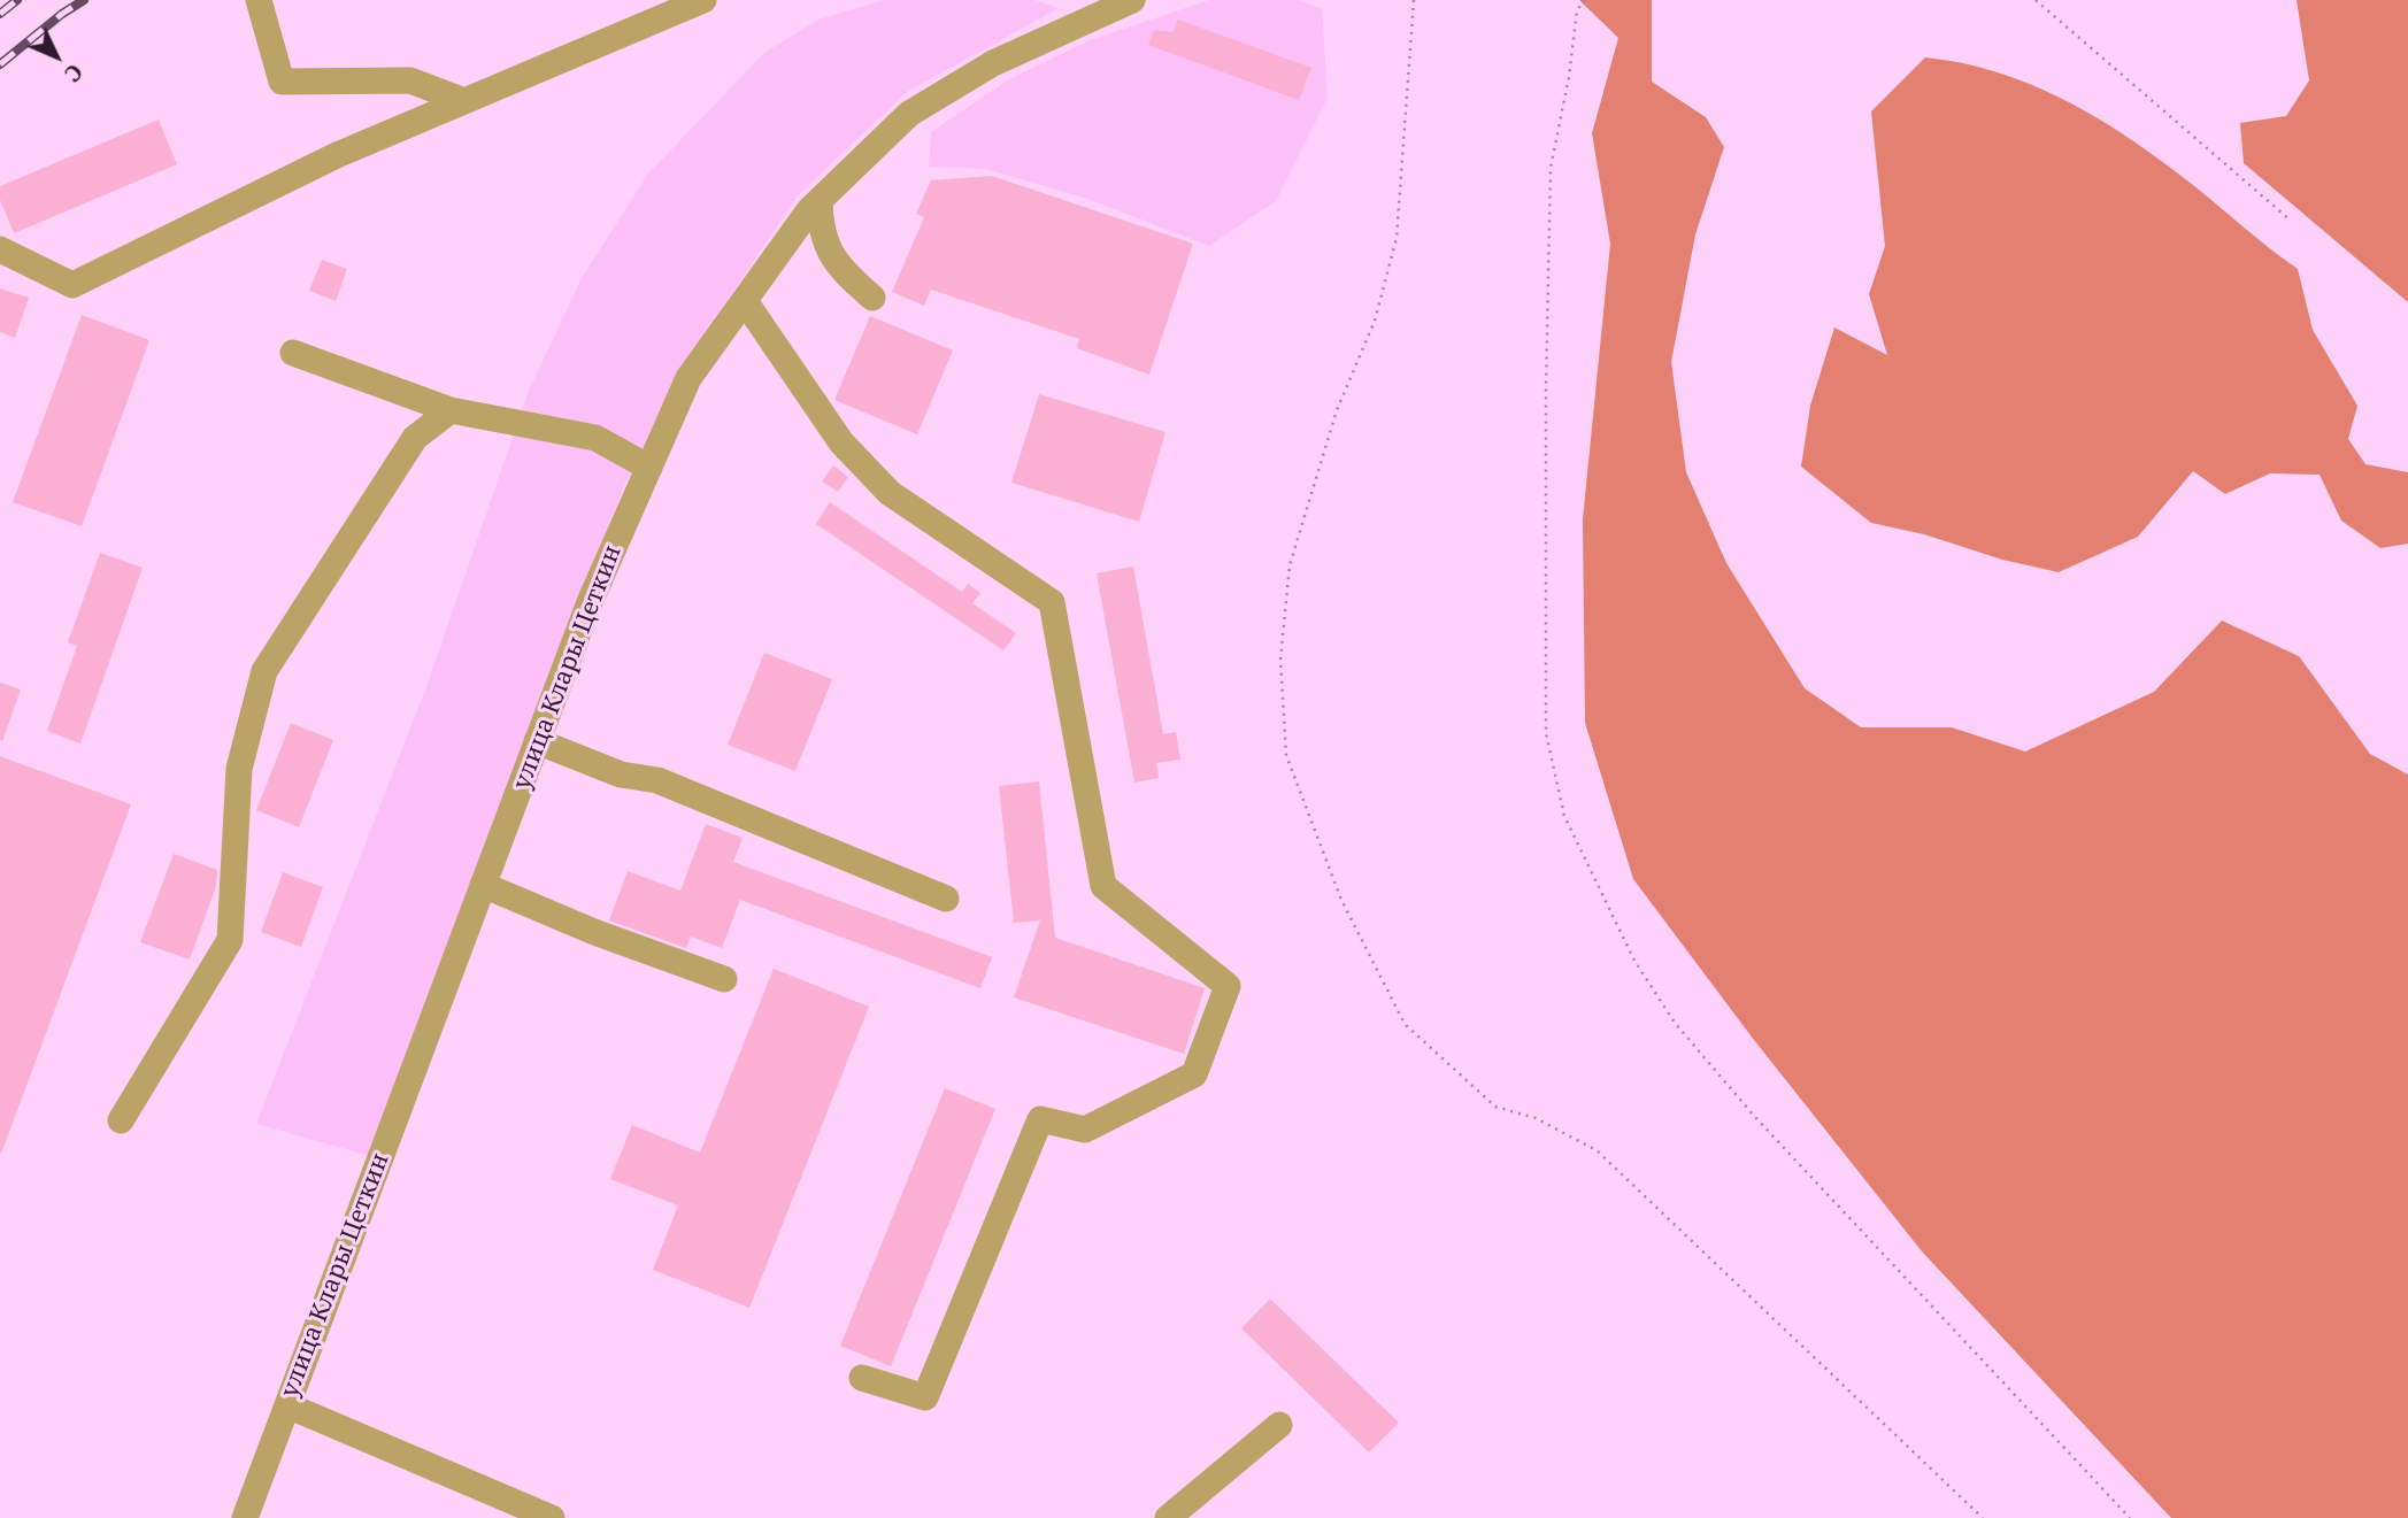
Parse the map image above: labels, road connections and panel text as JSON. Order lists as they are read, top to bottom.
{
  "streets": {
    "street": ["улица Клары Цеткин"]
  },
  "north": "bottom right"
}
